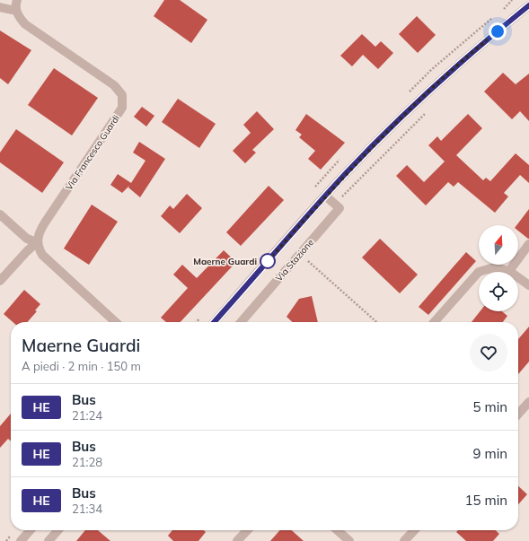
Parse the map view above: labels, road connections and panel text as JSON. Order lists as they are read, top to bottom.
{
  "streets": {
    "street": ["Via Francesco Guardi", "Via Stazione"]
  },
  "places": ["Maerne Guardi"],
  "lines": ["bus line HE"],
  "north": "top",
  "page": {
    "heading": ["Maerne Guardi", "A piedi · 2 min · 150 m"],
    "list": [
      {
        "mark": "HE",
        "name": "Bus",
        "note": "21:24",
        "value": "5 min"
      },
      {
        "mark": "HE",
        "name": "Bus",
        "note": "21:28",
        "value": "9 min"
      },
      {
        "mark": "HE",
        "name": "Bus",
        "note": "21:34",
        "value": "15 min"
      }
    ]
  }
}
